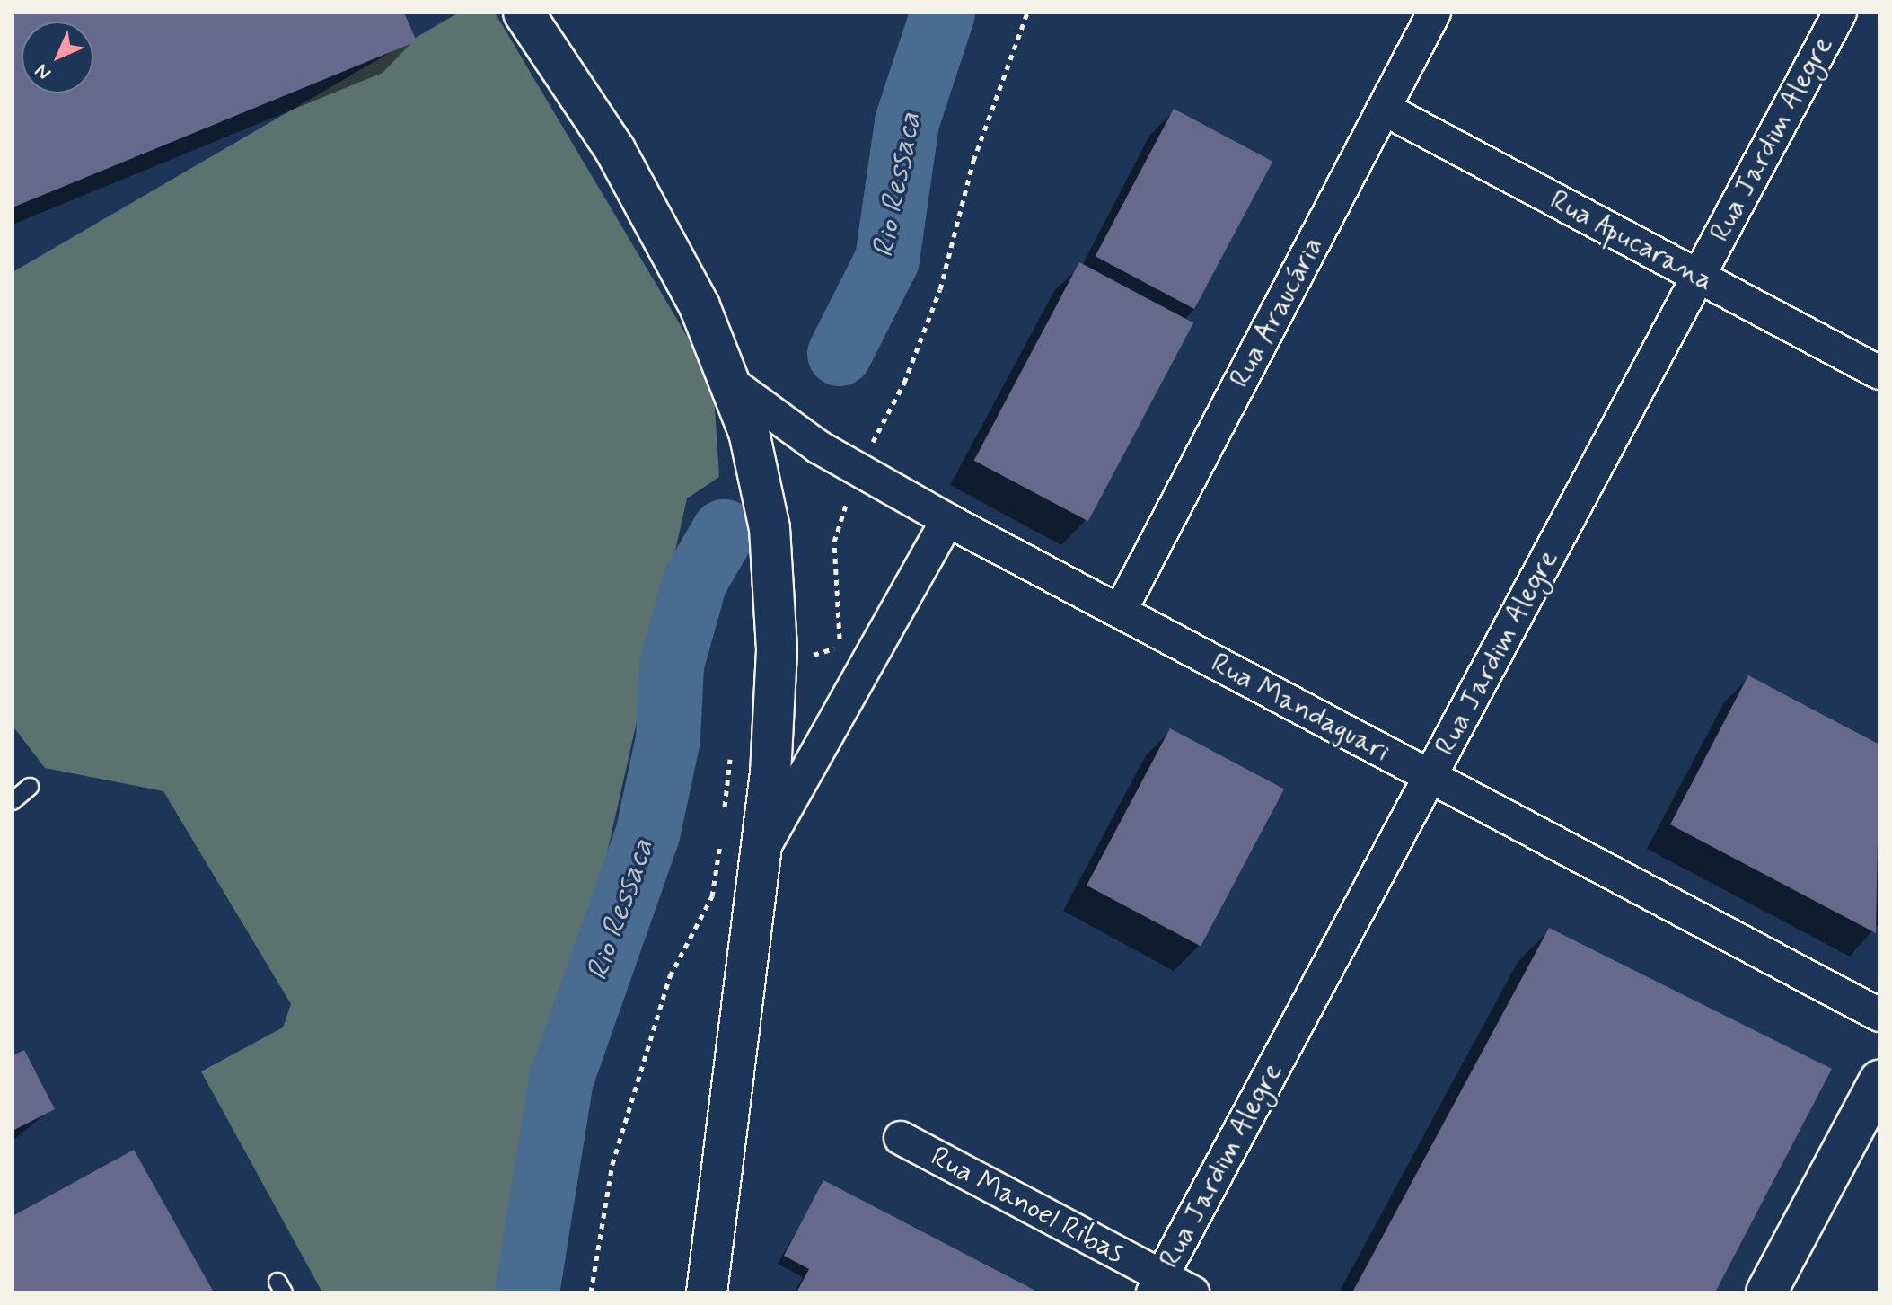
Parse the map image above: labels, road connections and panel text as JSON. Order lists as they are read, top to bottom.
{
  "streets": {
    "street": [
      "Rua Jardim Alegre",
      "Rua Apucarana",
      "Rua Araucária",
      "Rua Mandaguari",
      "Rua Manoel Ribas"
    ]
  },
  "crossings": [
    ["Rua Jardim Alegre", "Rua Apucarana"],
    ["Rua Jardim Alegre", "Rua Mandaguari"],
    ["Rua Jardim Alegre", "Rua Manoel Ribas"],
    ["Rua Apucarana", "Rua Araucária"],
    ["Rua Araucária", "Rua Mandaguari"]
  ],
  "water": ["Rio Ressaca"],
  "north": "bottom left"
}
